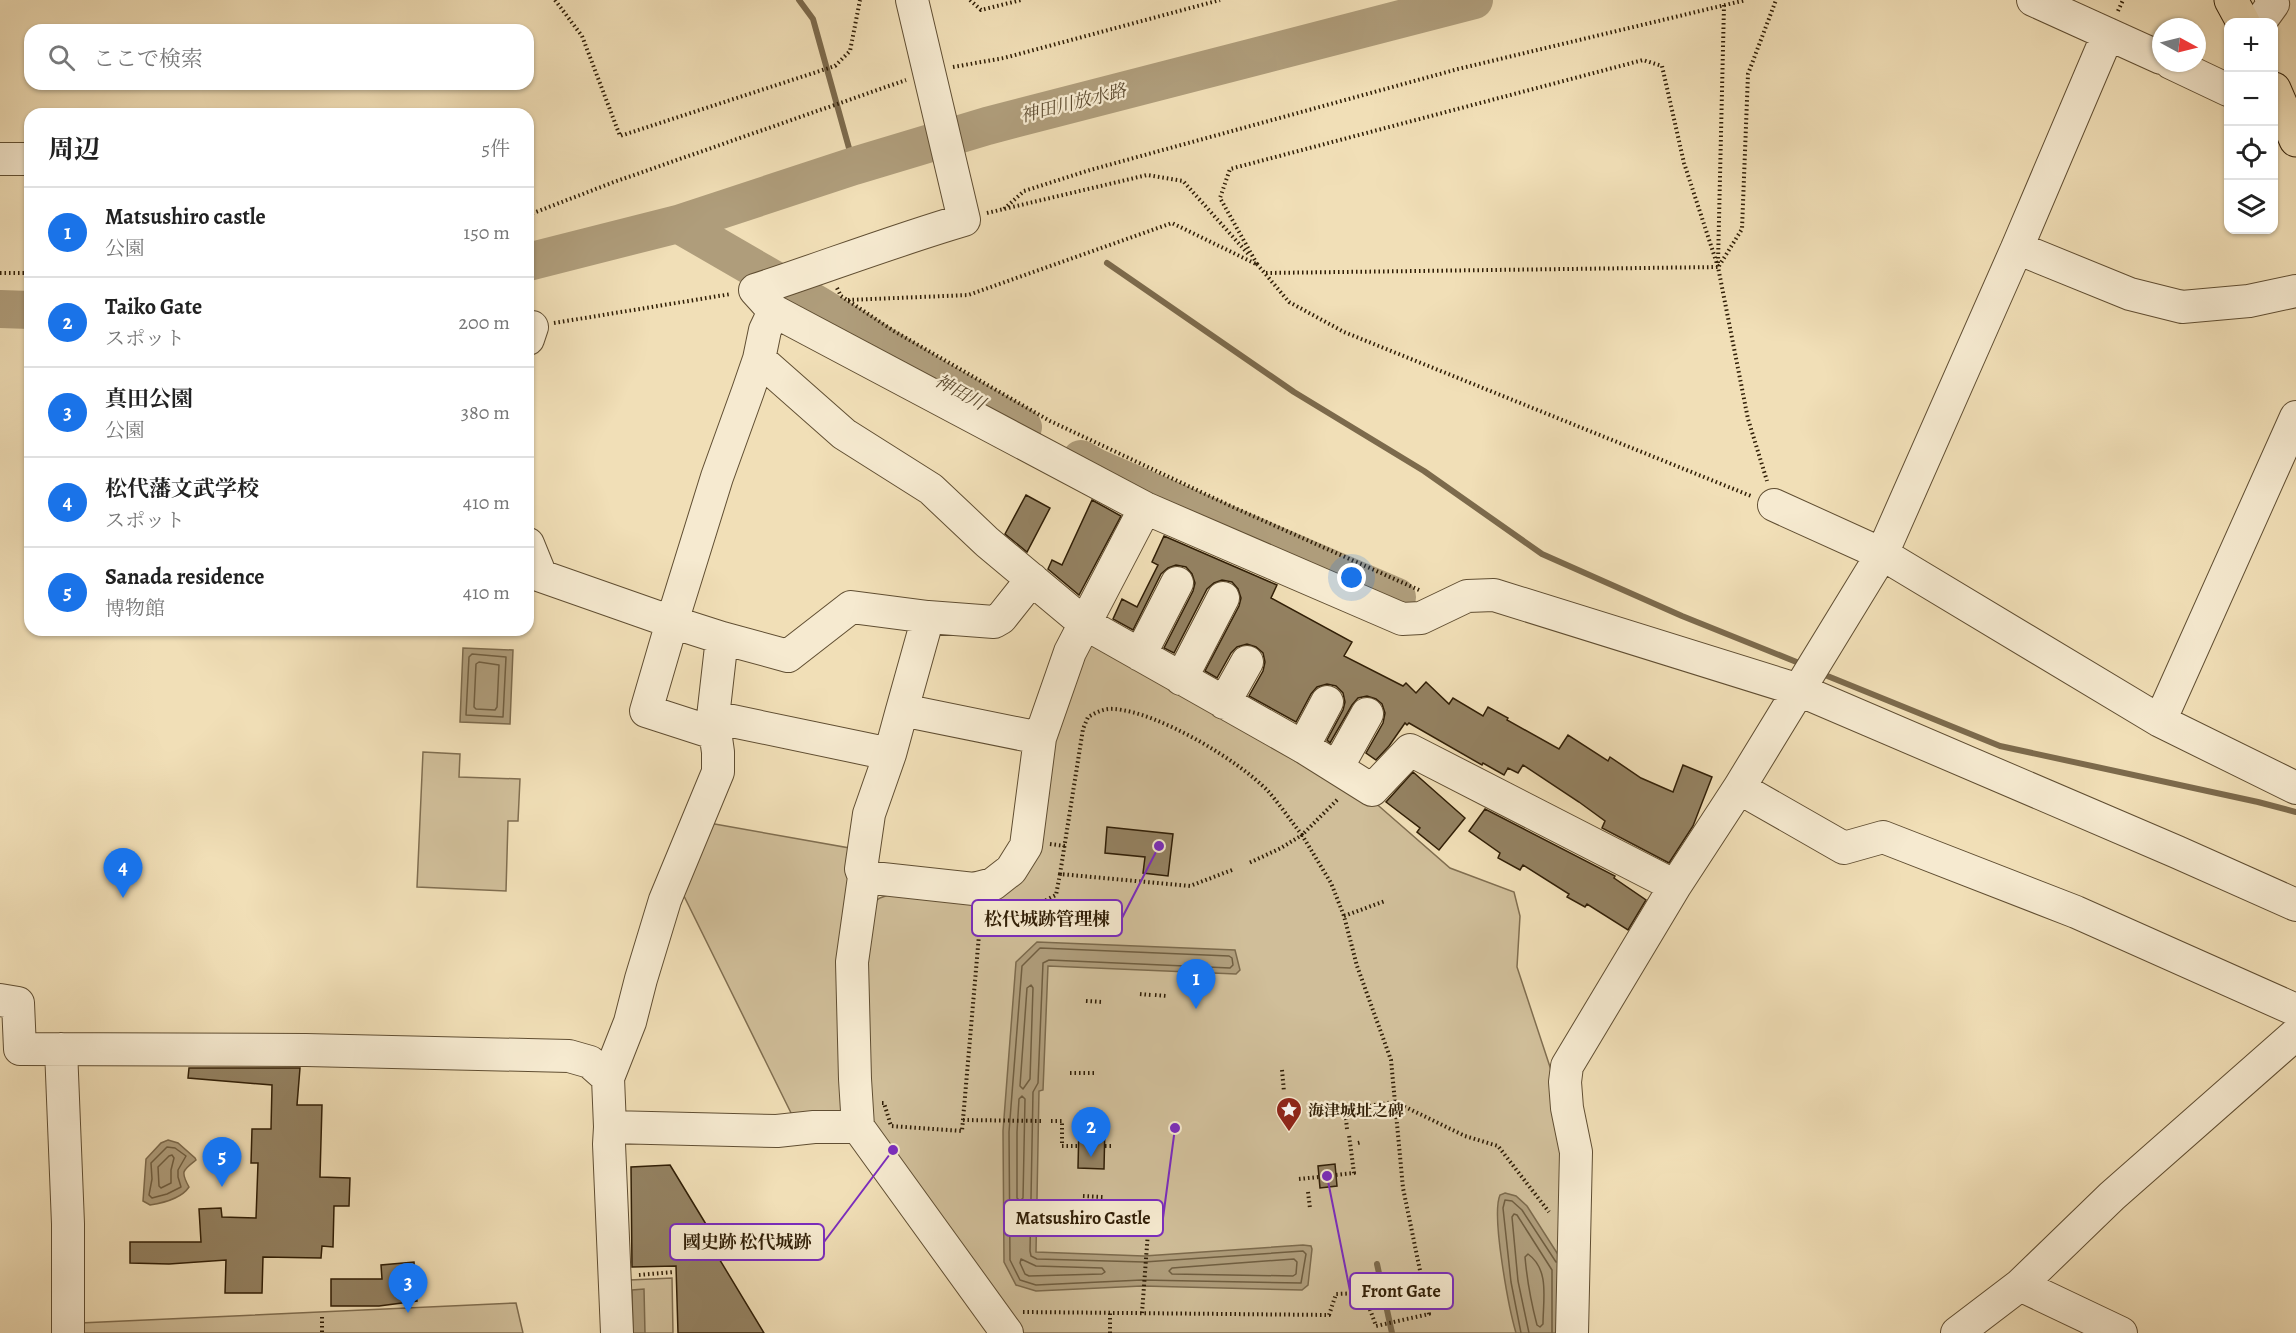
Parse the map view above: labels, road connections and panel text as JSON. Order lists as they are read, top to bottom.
{
  "water": ["神田川放水路", "神田川"],
  "places": {
    "other": [
      "松代城跡管理棟",
      "Matsushiro Castle",
      "國史跡 松代城跡",
      "Front Gate"
    ],
    "place": ["海津城址之碑"]
  },
  "north": "right",
  "page": {
    "map_buttons": ["+", "−"],
    "search": "ここで検索",
    "heading": ["周辺", "5件"],
    "list": [
      {
        "mark": "1",
        "name": "Matsushiro castle",
        "note": "公園",
        "value": "150 m"
      },
      {
        "mark": "2",
        "name": "Taiko Gate",
        "note": "スポット",
        "value": "200 m"
      },
      {
        "mark": "3",
        "name": "真田公園",
        "note": "公園",
        "value": "380 m"
      },
      {
        "mark": "4",
        "name": "松代藩文武学校",
        "note": "スポット",
        "value": "410 m"
      },
      {
        "mark": "5",
        "name": "Sanada residence",
        "note": "博物館",
        "value": "410 m"
      }
    ],
    "pins": [
      "4",
      "1",
      "2",
      "5",
      "3"
    ]
  }
}
